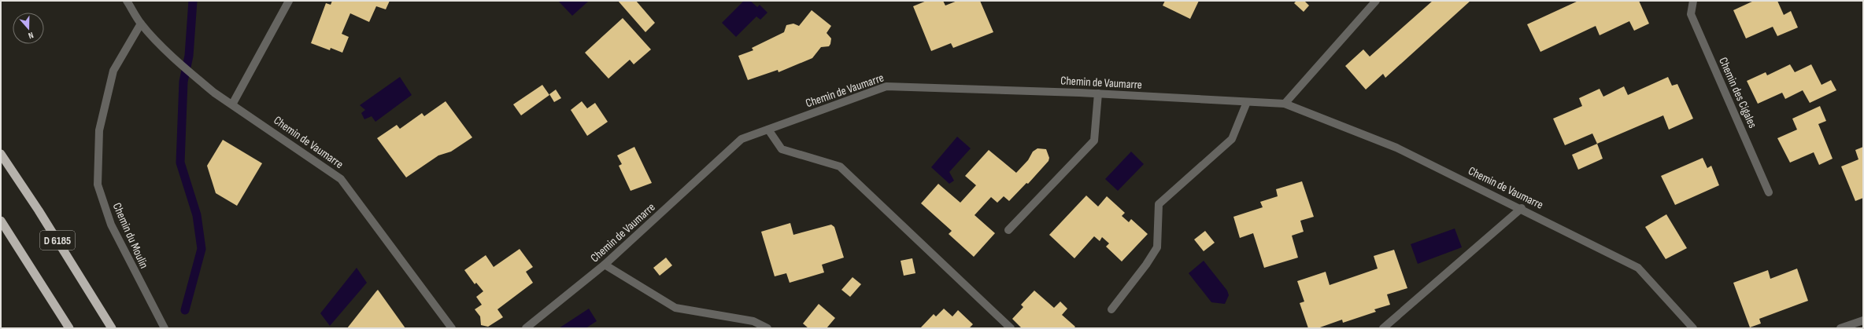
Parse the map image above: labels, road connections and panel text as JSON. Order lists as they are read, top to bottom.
{
  "streets": {
    "highway": ["D 6185"],
    "street": ["Chemin de Vaumarre", "Chemin des Cigales", "Chemin du Moulin"]
  },
  "crossings": [
    ["Chemin de Vaumarre", "Chemin du Moulin"]
  ],
  "north": "bottom"
}
